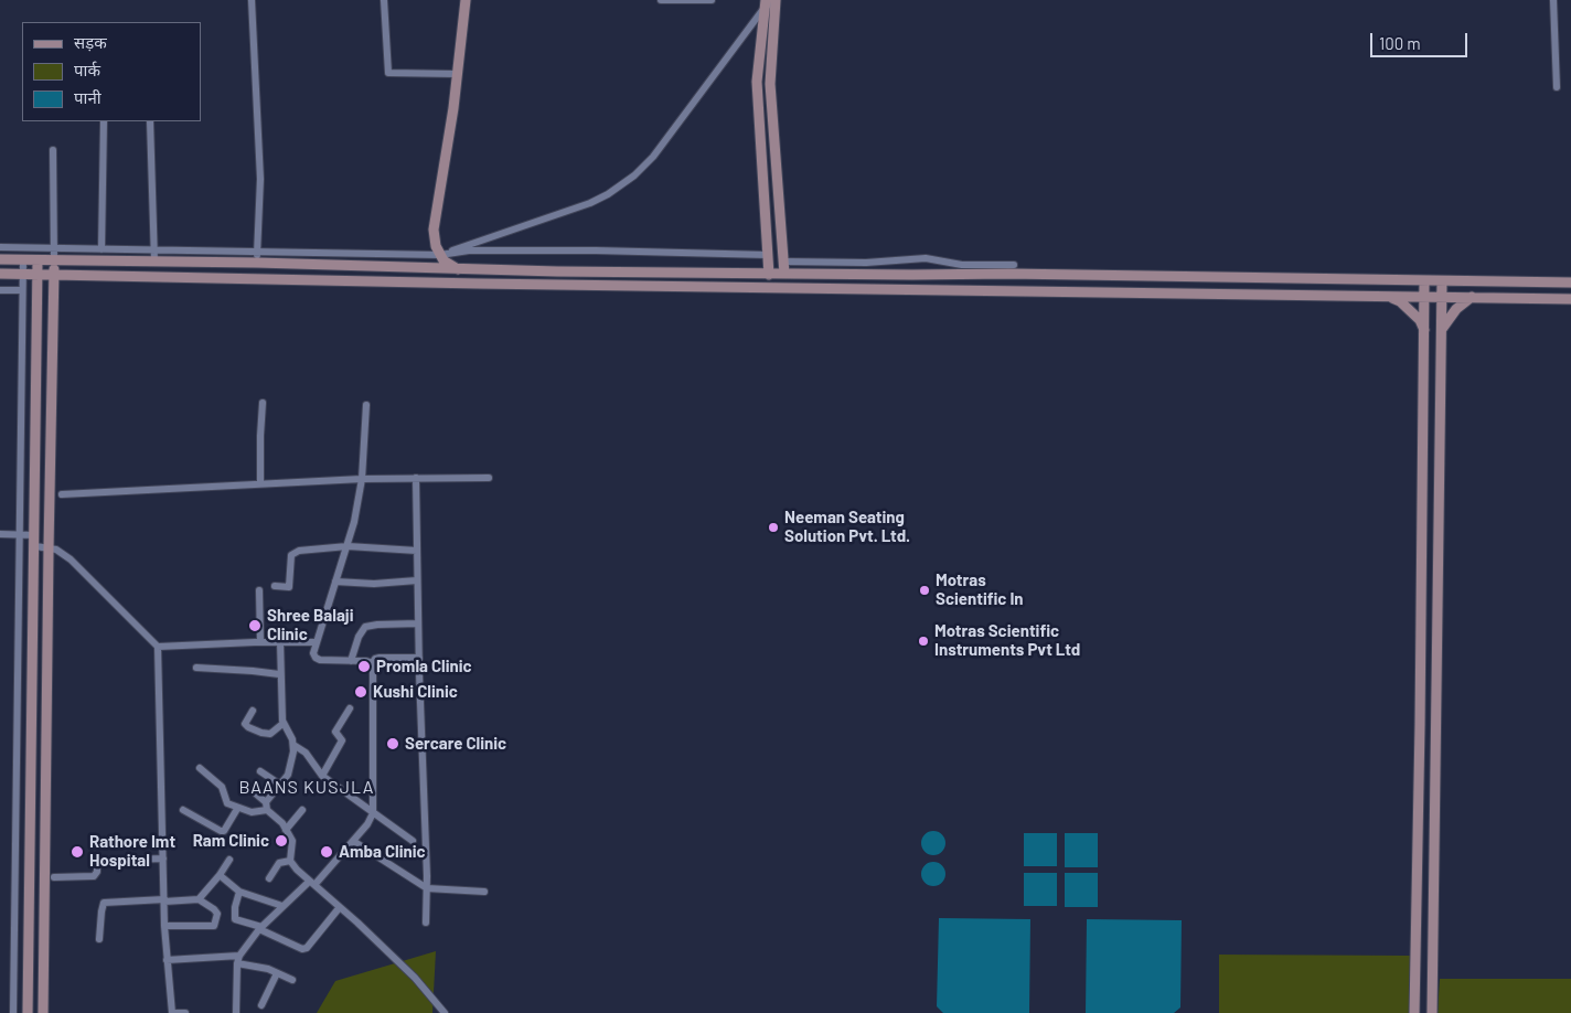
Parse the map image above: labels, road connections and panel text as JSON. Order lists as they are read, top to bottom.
{
  "districts": ["BAANS KUSJLA"],
  "places": [
    "Neeman Seating Solution Pvt. Ltd.",
    "Motras Scientific In",
    "Shree Balaji Clinic",
    "Motras Scientific Instruments Pvt Ltd",
    "Promla Clinic",
    "Kushi Clinic",
    "Sercare Clinic",
    "Ram Clinic",
    "Rathore Imt Hospital",
    "Amba Clinic"
  ],
  "legend": ["सड़क", "पार्क", "पानी"],
  "scale_bar": "100 m"
}
